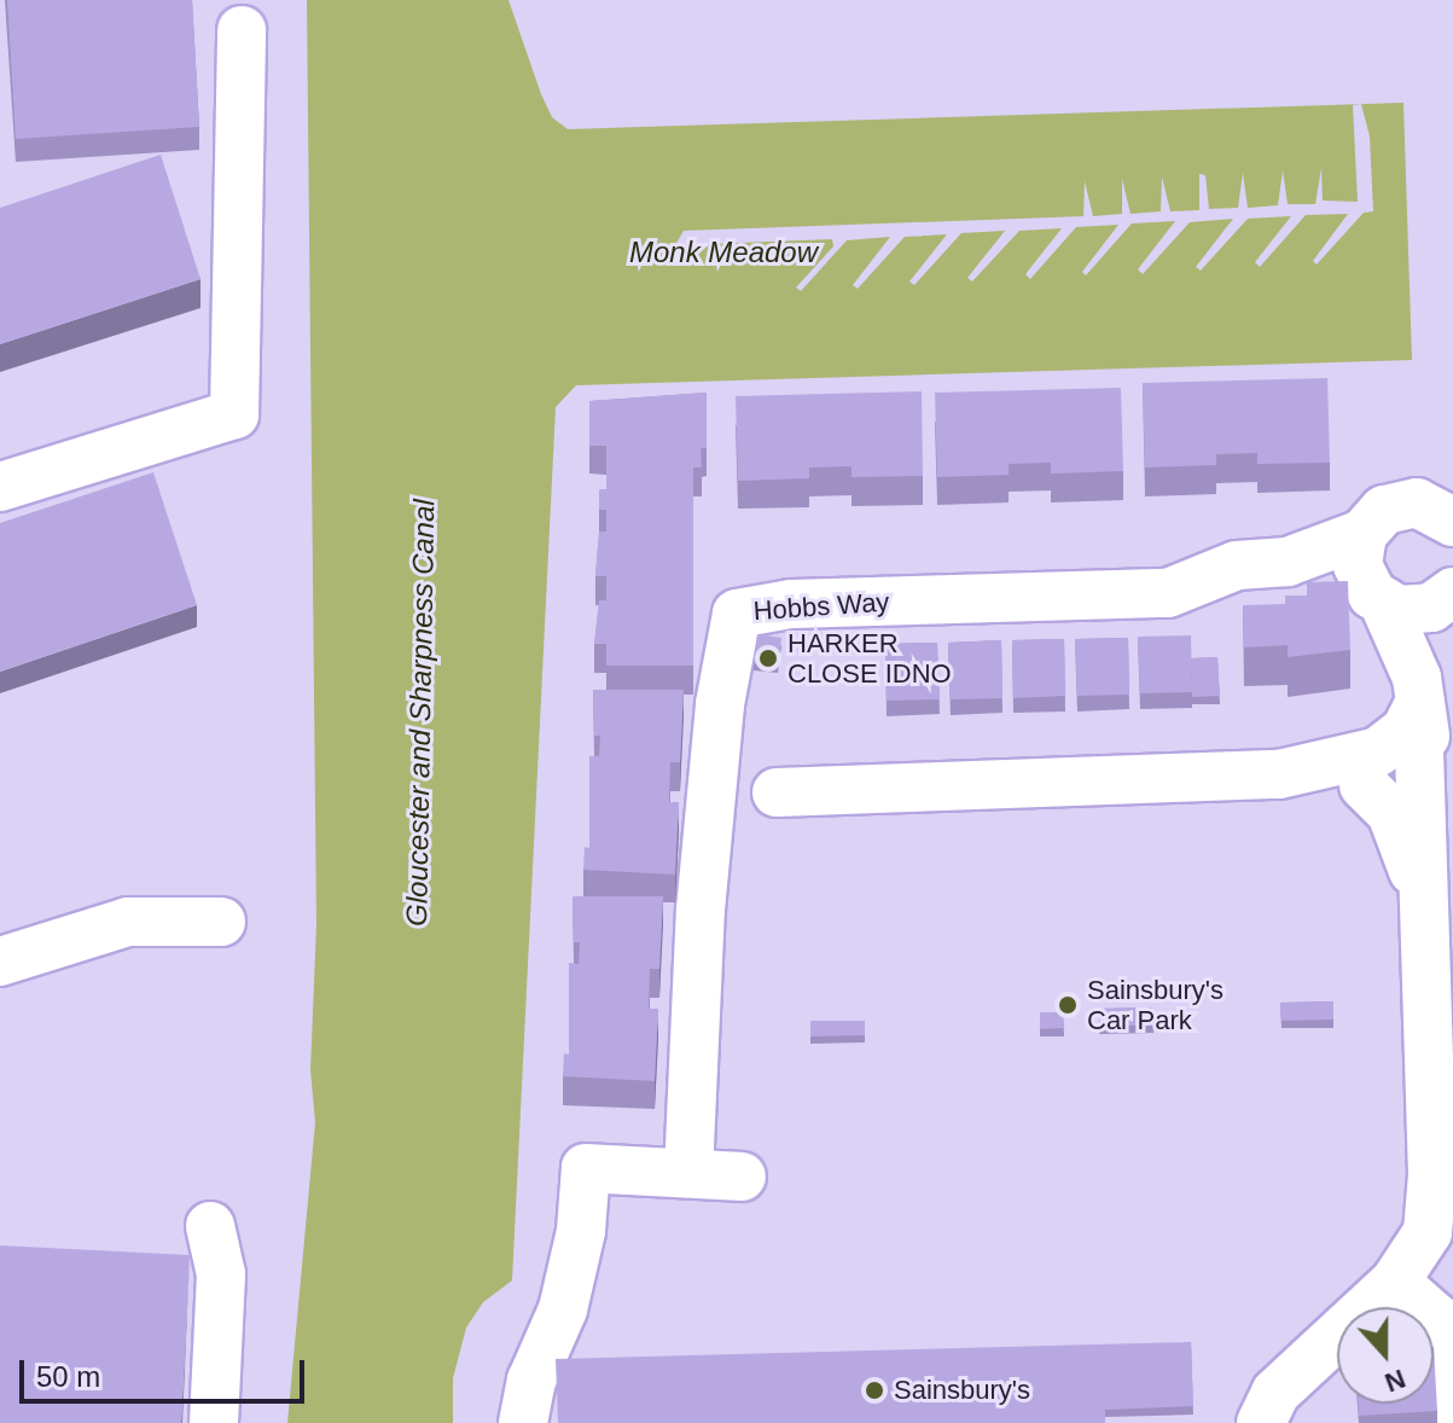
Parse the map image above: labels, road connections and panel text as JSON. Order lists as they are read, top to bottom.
{
  "streets": {
    "street": ["Hobbs Way"]
  },
  "water": ["Monk Meadow", "Gloucester and Sharpness Canal"],
  "places": ["HARKER CLOSE IDNO", "Sainsbury's Car Park", "Sainsbury's"],
  "scale_bar": "50 m",
  "north": "bottom"
}
